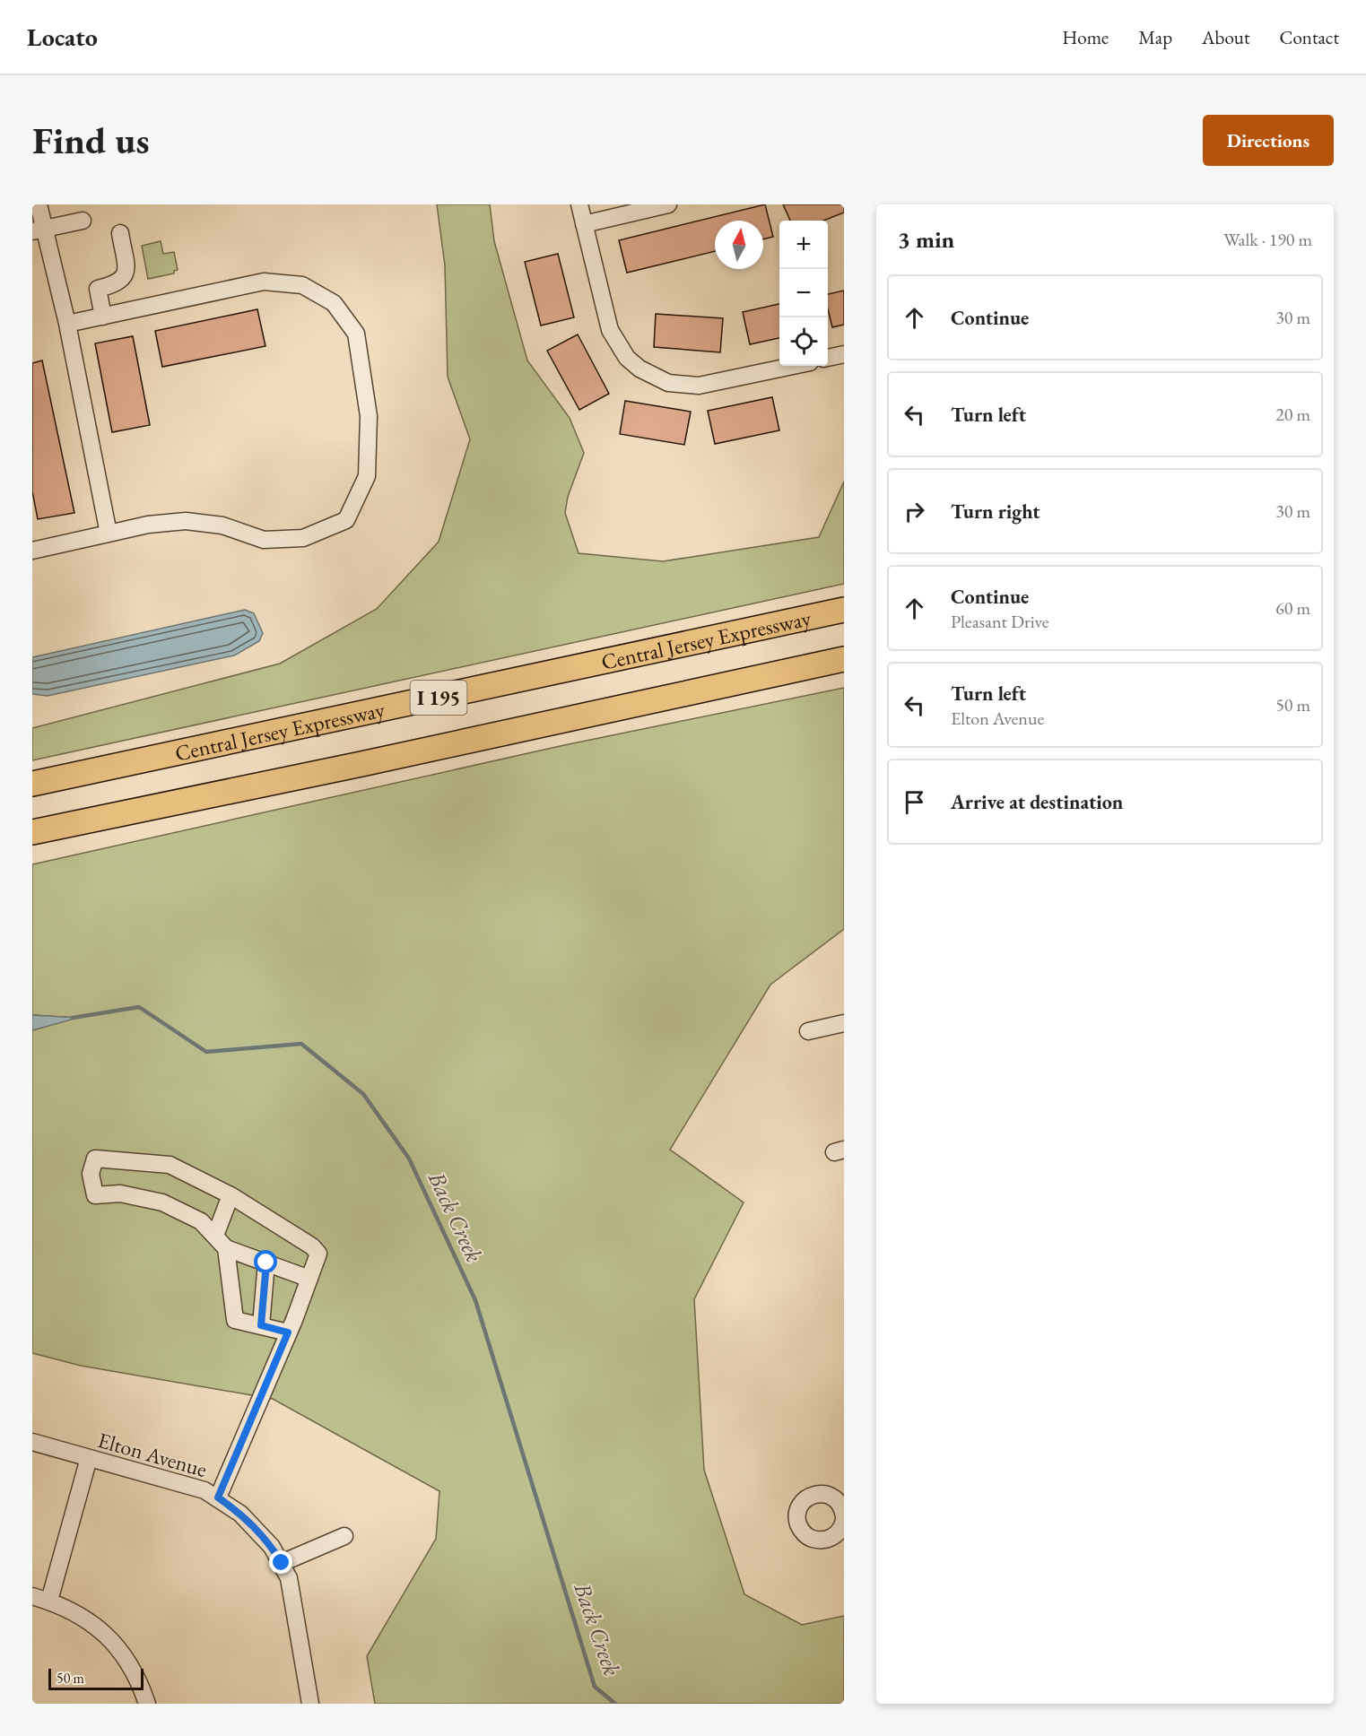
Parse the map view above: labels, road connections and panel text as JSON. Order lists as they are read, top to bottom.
{
  "streets": {
    "highway": ["Central Jersey Expressway", "I 195"],
    "street": ["Elton Avenue"]
  },
  "water": ["Back Creek"],
  "scale_bar": "50 m",
  "north": "top",
  "page": {
    "header": "Locato",
    "nav": [
      "Home",
      "Map",
      "About",
      "Contact"
    ],
    "buttons": "Directions",
    "title": "Find us",
    "heading": ["3 min", "Walk · 190 m"],
    "map_buttons": ["+", "−"],
    "list": [
      ["Continue", "30 m"],
      ["Turn left", "20 m"],
      ["Turn right", "30 m"],
      ["Continue", "Pleasant Drive", "60 m"],
      ["Turn left", "Elton Avenue", "50 m"],
      "Arrive at destination"
    ],
    "scale": "50 m"
  }
}
